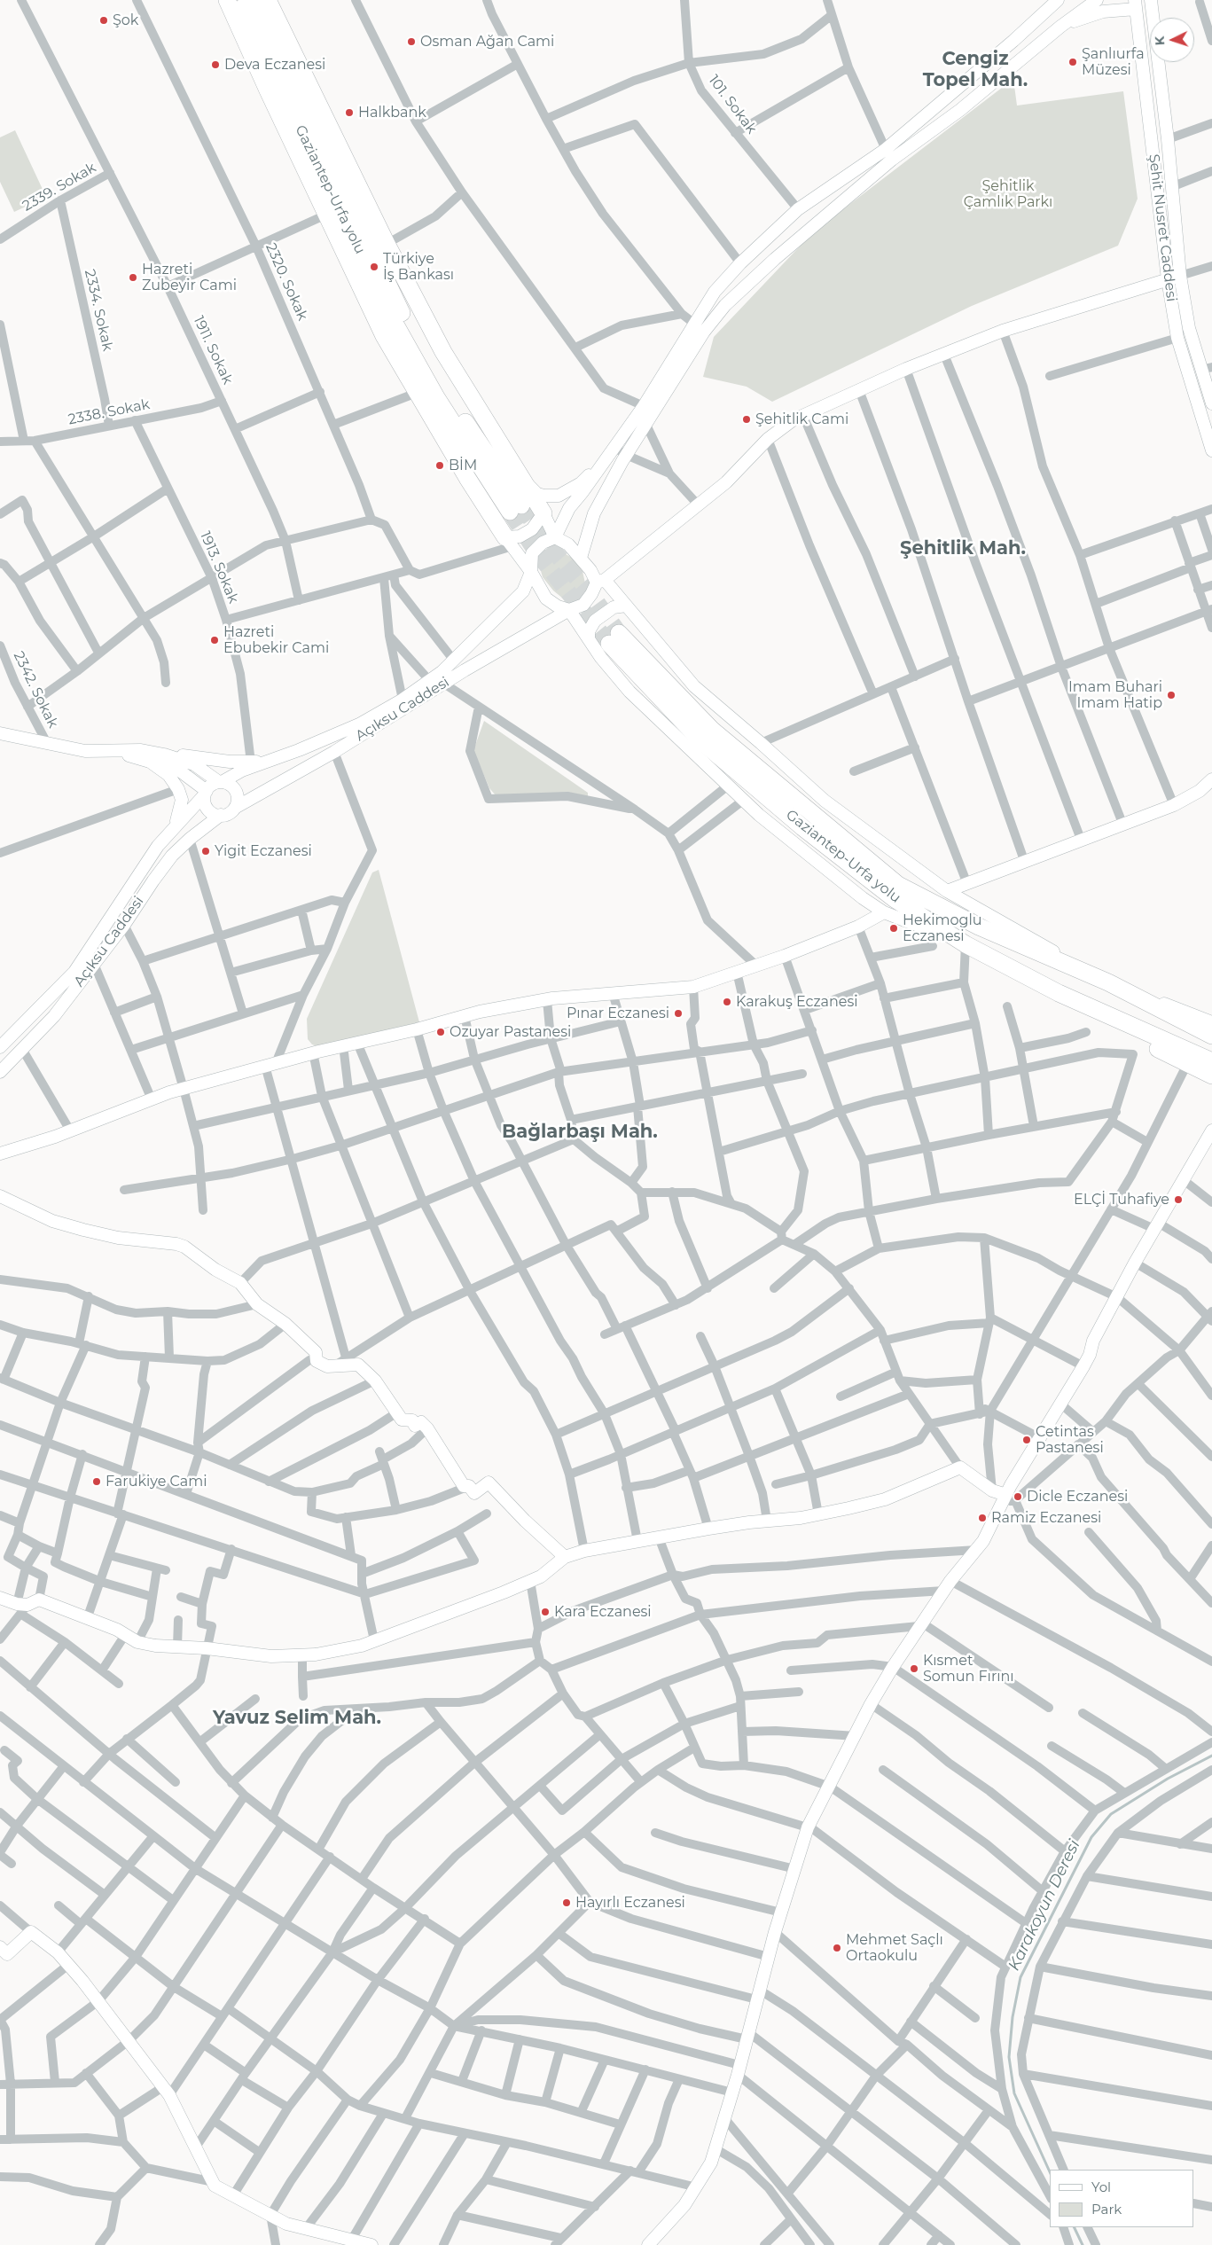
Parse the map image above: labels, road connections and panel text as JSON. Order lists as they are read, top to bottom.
{
  "streets": {
    "highway": ["Gaziantep-Urfa yolu"],
    "street": [
      "101. Sokak",
      "2339. Sokak",
      "Şehit Nusret Caddesi",
      "2320. Sokak",
      "2334. Sokak",
      "1911. Sokak",
      "2338. Sokak",
      "1913. Sokak",
      "2342. Sokak",
      "Açıksu Caddesi"
    ]
  },
  "crossings": [
    ["2339. Sokak", "2334. Sokak"],
    ["2339. Sokak", "1911. Sokak"],
    ["2334. Sokak", "2338. Sokak"],
    ["1911. Sokak", "2338. Sokak"],
    ["2338. Sokak", "1913. Sokak"]
  ],
  "districts": [
    "Cengiz Topel Mah.",
    "Şehitlik Mah.",
    "Bağlarbaşı Mah.",
    "Yavuz Selim Mah."
  ],
  "water": ["Karakoyun Deresi"],
  "parks": ["Şehitlik Çamlık Parkı"],
  "places": [
    "Şok",
    "Osman Ağan Cami",
    "Şanlıurfa Müzesi",
    "Deva Eczanesi",
    "Halkbank",
    "Türkiye İş Bankası",
    "Hazreti Zubeyir Cami",
    "Şehitlik Cami",
    "BİM",
    "Hazreti Ebubekir Cami",
    "Imam Buhari Imam Hatip",
    "Yigit Eczanesi",
    "Hekimoglu Eczanesi",
    "Karakuş Eczanesi",
    "Pınar Eczanesi",
    "Ozuyar Pastanesi",
    "ELÇİ Tuhafiye",
    "Cetintas Pastanesi",
    "Farukiye Cami",
    "Dicle Eczanesi",
    "Ramiz Eczanesi",
    "Kara Eczanesi",
    "Kısmet Somun Fırını",
    "Hayırlı Eczanesi",
    "Mehmet Saçlı Ortaokulu"
  ],
  "legend": ["Yol", "Park"],
  "north": "left"
}
